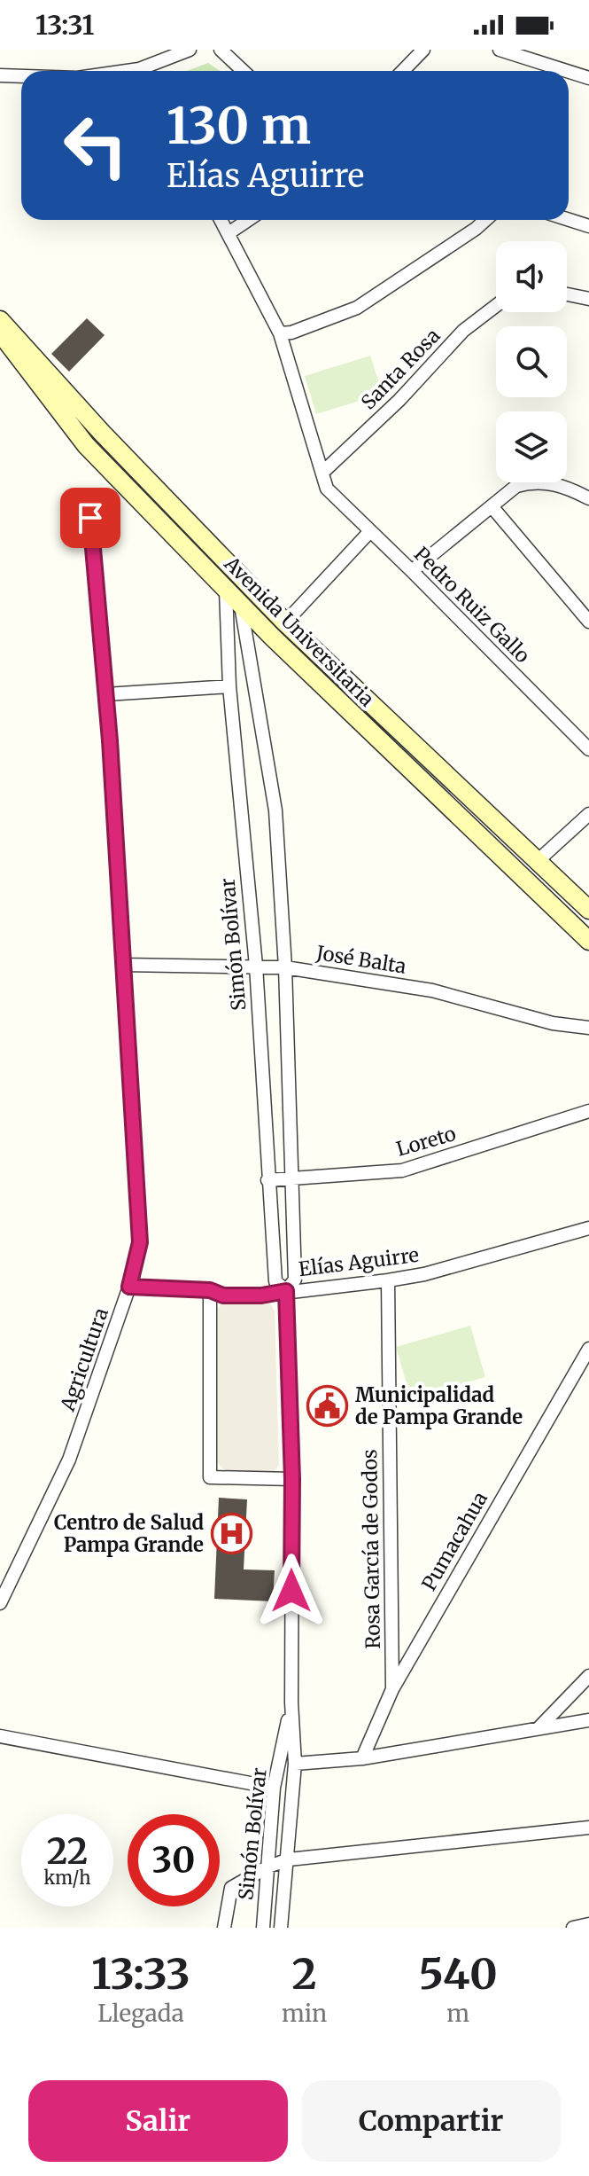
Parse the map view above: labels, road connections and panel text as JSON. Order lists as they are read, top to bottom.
{
  "streets": {
    "main road": ["Avenida Universitaria"],
    "street": [
      "Santa Rosa",
      "Pedro Ruiz Gallo",
      "Simón Bolívar",
      "José Balta",
      "Loreto",
      "Elías Aguirre",
      "Agricultura",
      "Pumacahua",
      "Rosa García de Godos"
    ]
  },
  "crossings": [
    ["Santa Rosa", "Pedro Ruiz Gallo"],
    ["Avenida Universitaria", "Simón Bolívar"],
    ["Simón Bolívar", "José Balta"],
    ["Simón Bolívar", "Loreto"],
    ["Simón Bolívar", "Elías Aguirre"],
    ["José Balta", "Agricultura"],
    ["Elías Aguirre", "Agricultura"],
    ["Elías Aguirre", "Rosa García de Godos"],
    ["Pumacahua", "Rosa García de Godos"]
  ],
  "places": {
    "public building": ["Municipalidad de Pampa Grande"],
    "hospital": ["Centro de Salud Pampa Grande"]
  },
  "page": {
    "status": "13:31",
    "turn": ["130 m", "Elías Aguirre"],
    "speed": "22 km/h",
    "limit": "30",
    "eta": [
      "13:33",
      "Llegada",
      "2",
      "min",
      "540",
      "m"
    ],
    "buttons": ["Salir", "Compartir"]
  }
}
